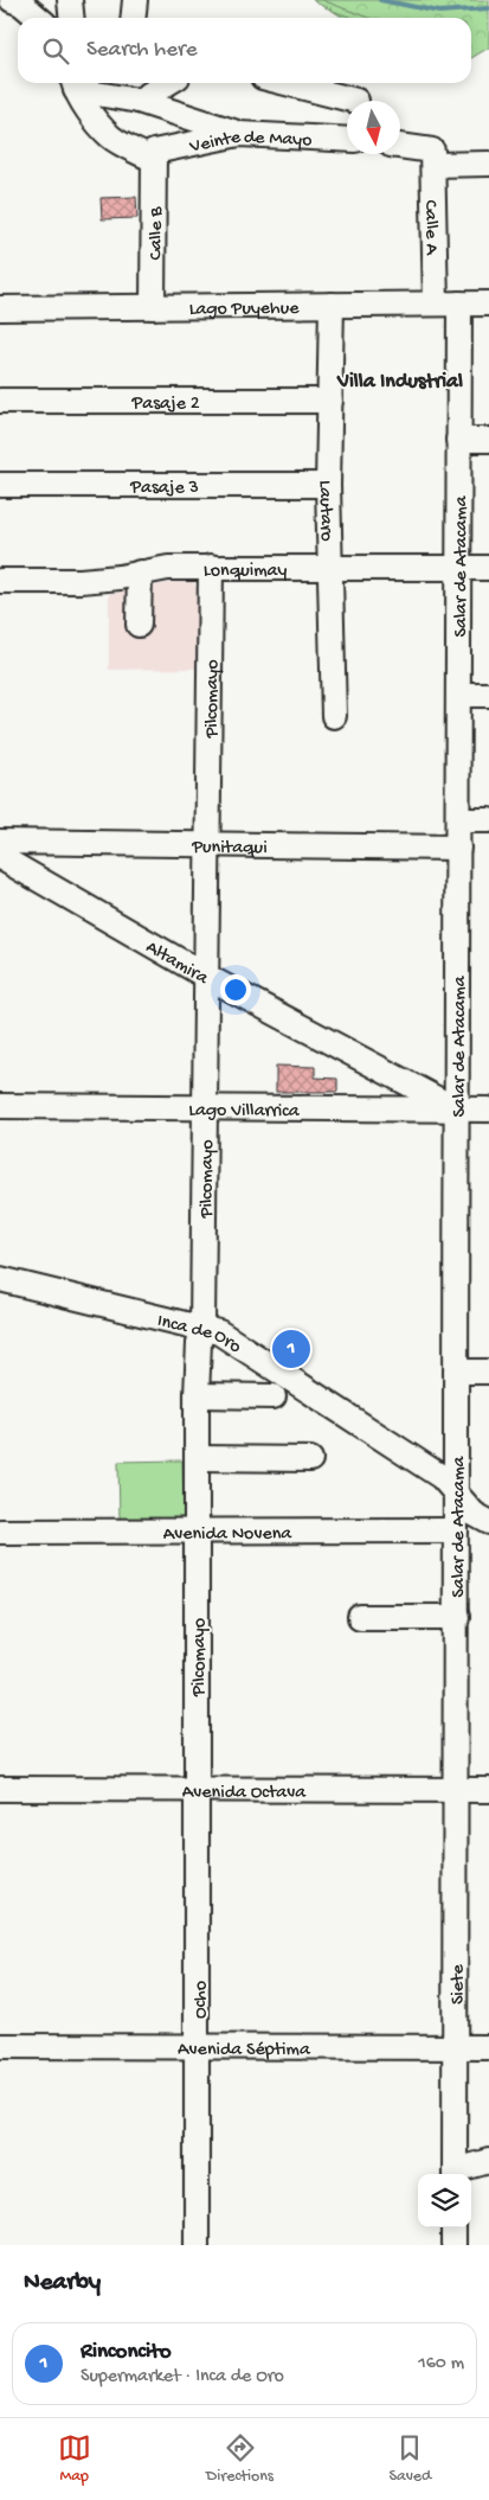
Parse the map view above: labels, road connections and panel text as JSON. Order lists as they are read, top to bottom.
{
  "streets": {
    "street": [
      "Veinte de Mayo",
      "Calle A",
      "Calle B",
      "Lago Puyehue",
      "Pasaje 2",
      "Pasaje 3",
      "Lautaro",
      "Lonquimay",
      "Salar de Atacama",
      "Pilcomayo",
      "Punitaqui",
      "Altamira",
      "Lago Villarrica",
      "Inca de Oro",
      "Avenida Novena",
      "Avenida Octava",
      "Siete",
      "Ocho",
      "Avenida Séptima"
    ]
  },
  "crossings": [
    ["Veinte de Mayo", "Calle B"],
    ["Calle A", "Lago Puyehue"],
    ["Calle A", "Salar de Atacama"],
    ["Calle B", "Lago Puyehue"],
    ["Lago Puyehue", "Lautaro"],
    ["Lago Puyehue", "Salar de Atacama"],
    ["Pasaje 2", "Lautaro"],
    ["Pasaje 3", "Lautaro"],
    ["Lautaro", "Lonquimay"],
    ["Lonquimay", "Salar de Atacama"],
    ["Lonquimay", "Pilcomayo"],
    ["Salar de Atacama", "Punitaqui"],
    ["Salar de Atacama", "Altamira"],
    ["Salar de Atacama", "Lago Villarrica"],
    ["Salar de Atacama", "Inca de Oro"],
    ["Salar de Atacama", "Avenida Novena"],
    ["Salar de Atacama", "Avenida Octava"],
    ["Salar de Atacama", "Siete"],
    ["Pilcomayo", "Punitaqui"],
    ["Pilcomayo", "Altamira"],
    ["Pilcomayo", "Lago Villarrica"],
    ["Pilcomayo", "Inca de Oro"],
    ["Pilcomayo", "Avenida Novena"],
    ["Pilcomayo", "Avenida Octava"],
    ["Pilcomayo", "Ocho"],
    ["Altamira", "Lago Villarrica"],
    ["Avenida Octava", "Siete"],
    ["Avenida Octava", "Ocho"],
    ["Siete", "Avenida Séptima"],
    ["Ocho", "Avenida Séptima"]
  ],
  "districts": ["Villa Industrial"],
  "north": "bottom",
  "page": {
    "search": "Search here",
    "pins": "1",
    "heading": "Nearby",
    "list": [
      {
        "mark": "1",
        "name": "Rinconcito",
        "note": "Supermarket · Inca de Oro",
        "value": "160 m"
      }
    ],
    "nav": ["Map", "Directions", "Saved"]
  }
}
